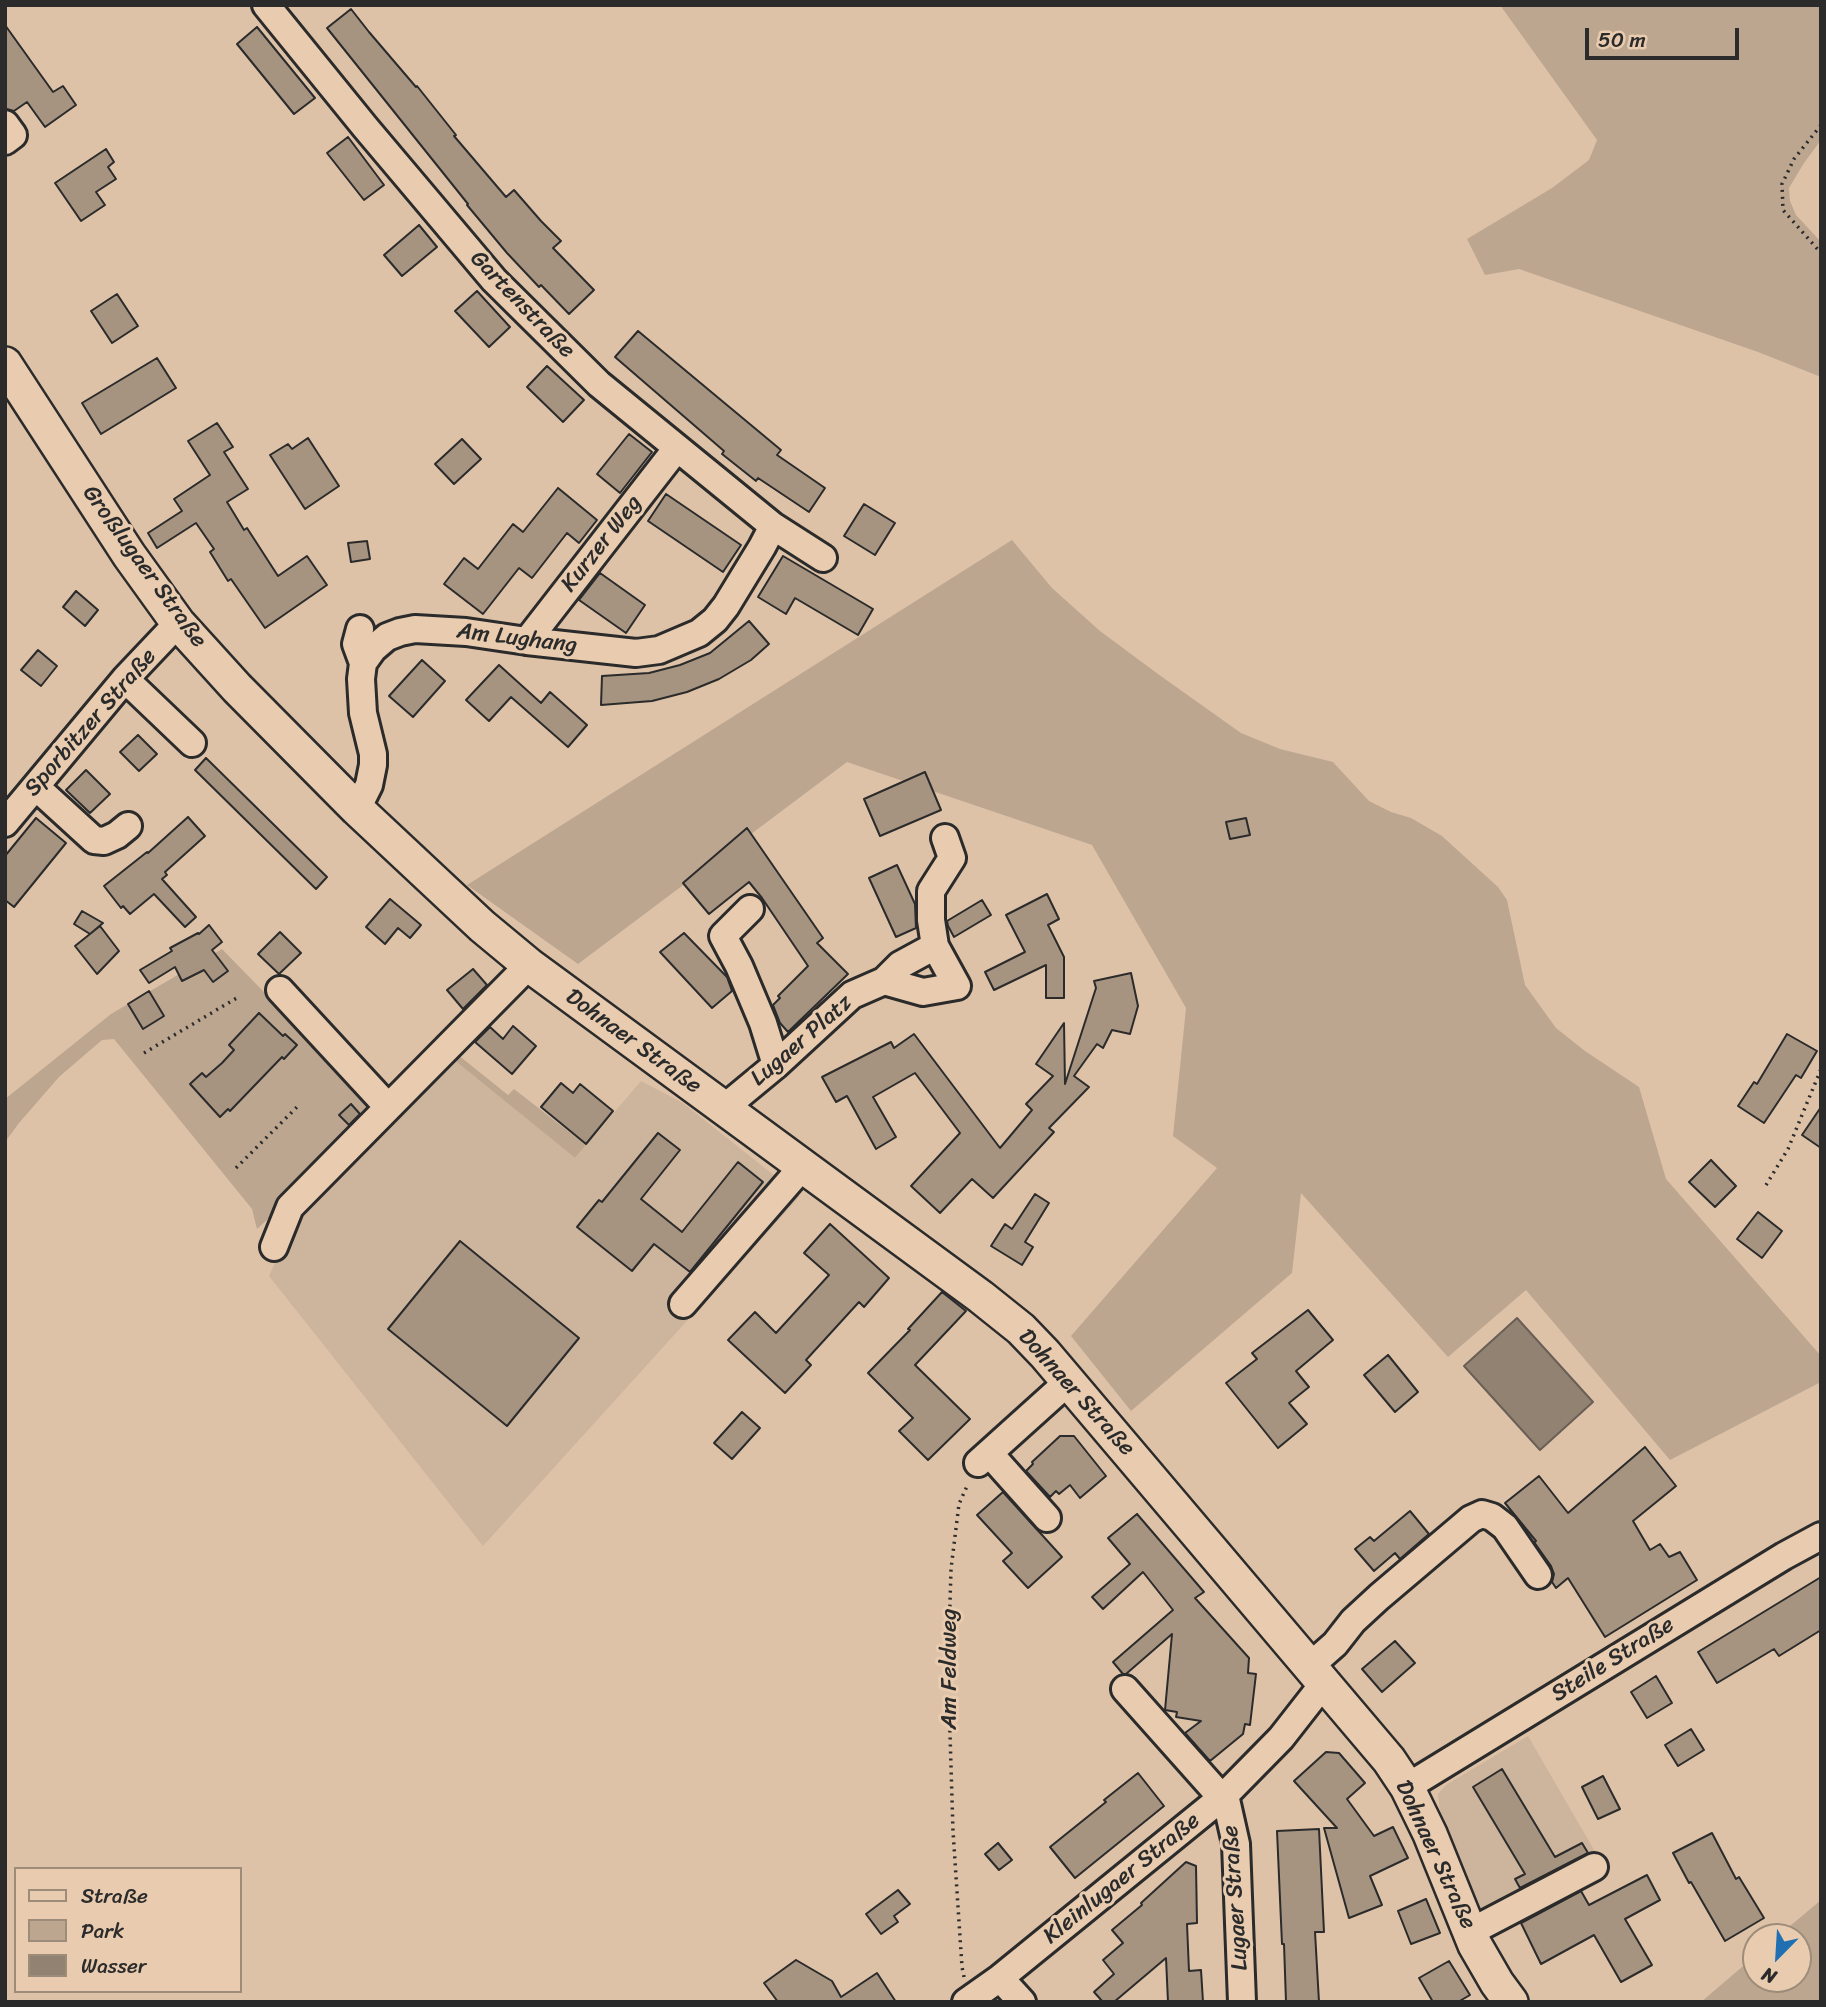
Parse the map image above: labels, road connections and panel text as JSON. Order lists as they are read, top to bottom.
{
  "streets": {
    "main road": ["Großlugaer Straße", "Dohnaer Straße"],
    "street": [
      "Gartenstraße",
      "Kurzer Weg",
      "Am Lughang",
      "Sporbitzer Straße",
      "Lugaer Platz",
      "Steile Straße",
      "Kleinlugaer Straße",
      "Lugaer Straße"
    ],
    "path": ["Am Feldweg"]
  },
  "crossings": [
    ["Gartenstraße", "Kurzer Weg"],
    ["Gartenstraße", "Am Lughang"],
    ["Kurzer Weg", "Am Lughang"],
    ["Großlugaer Straße", "Sporbitzer Straße"],
    ["Großlugaer Straße", "Dohnaer Straße"],
    ["Lugaer Platz", "Dohnaer Straße"],
    ["Dohnaer Straße", "Steile Straße"],
    ["Dohnaer Straße", "Kleinlugaer Straße"],
    ["Am Feldweg", "Kleinlugaer Straße"],
    ["Kleinlugaer Straße", "Lugaer Straße"]
  ],
  "legend": ["Straße", "Park", "Wasser"],
  "scale_bar": "50 m",
  "north": "bottom left"
}
